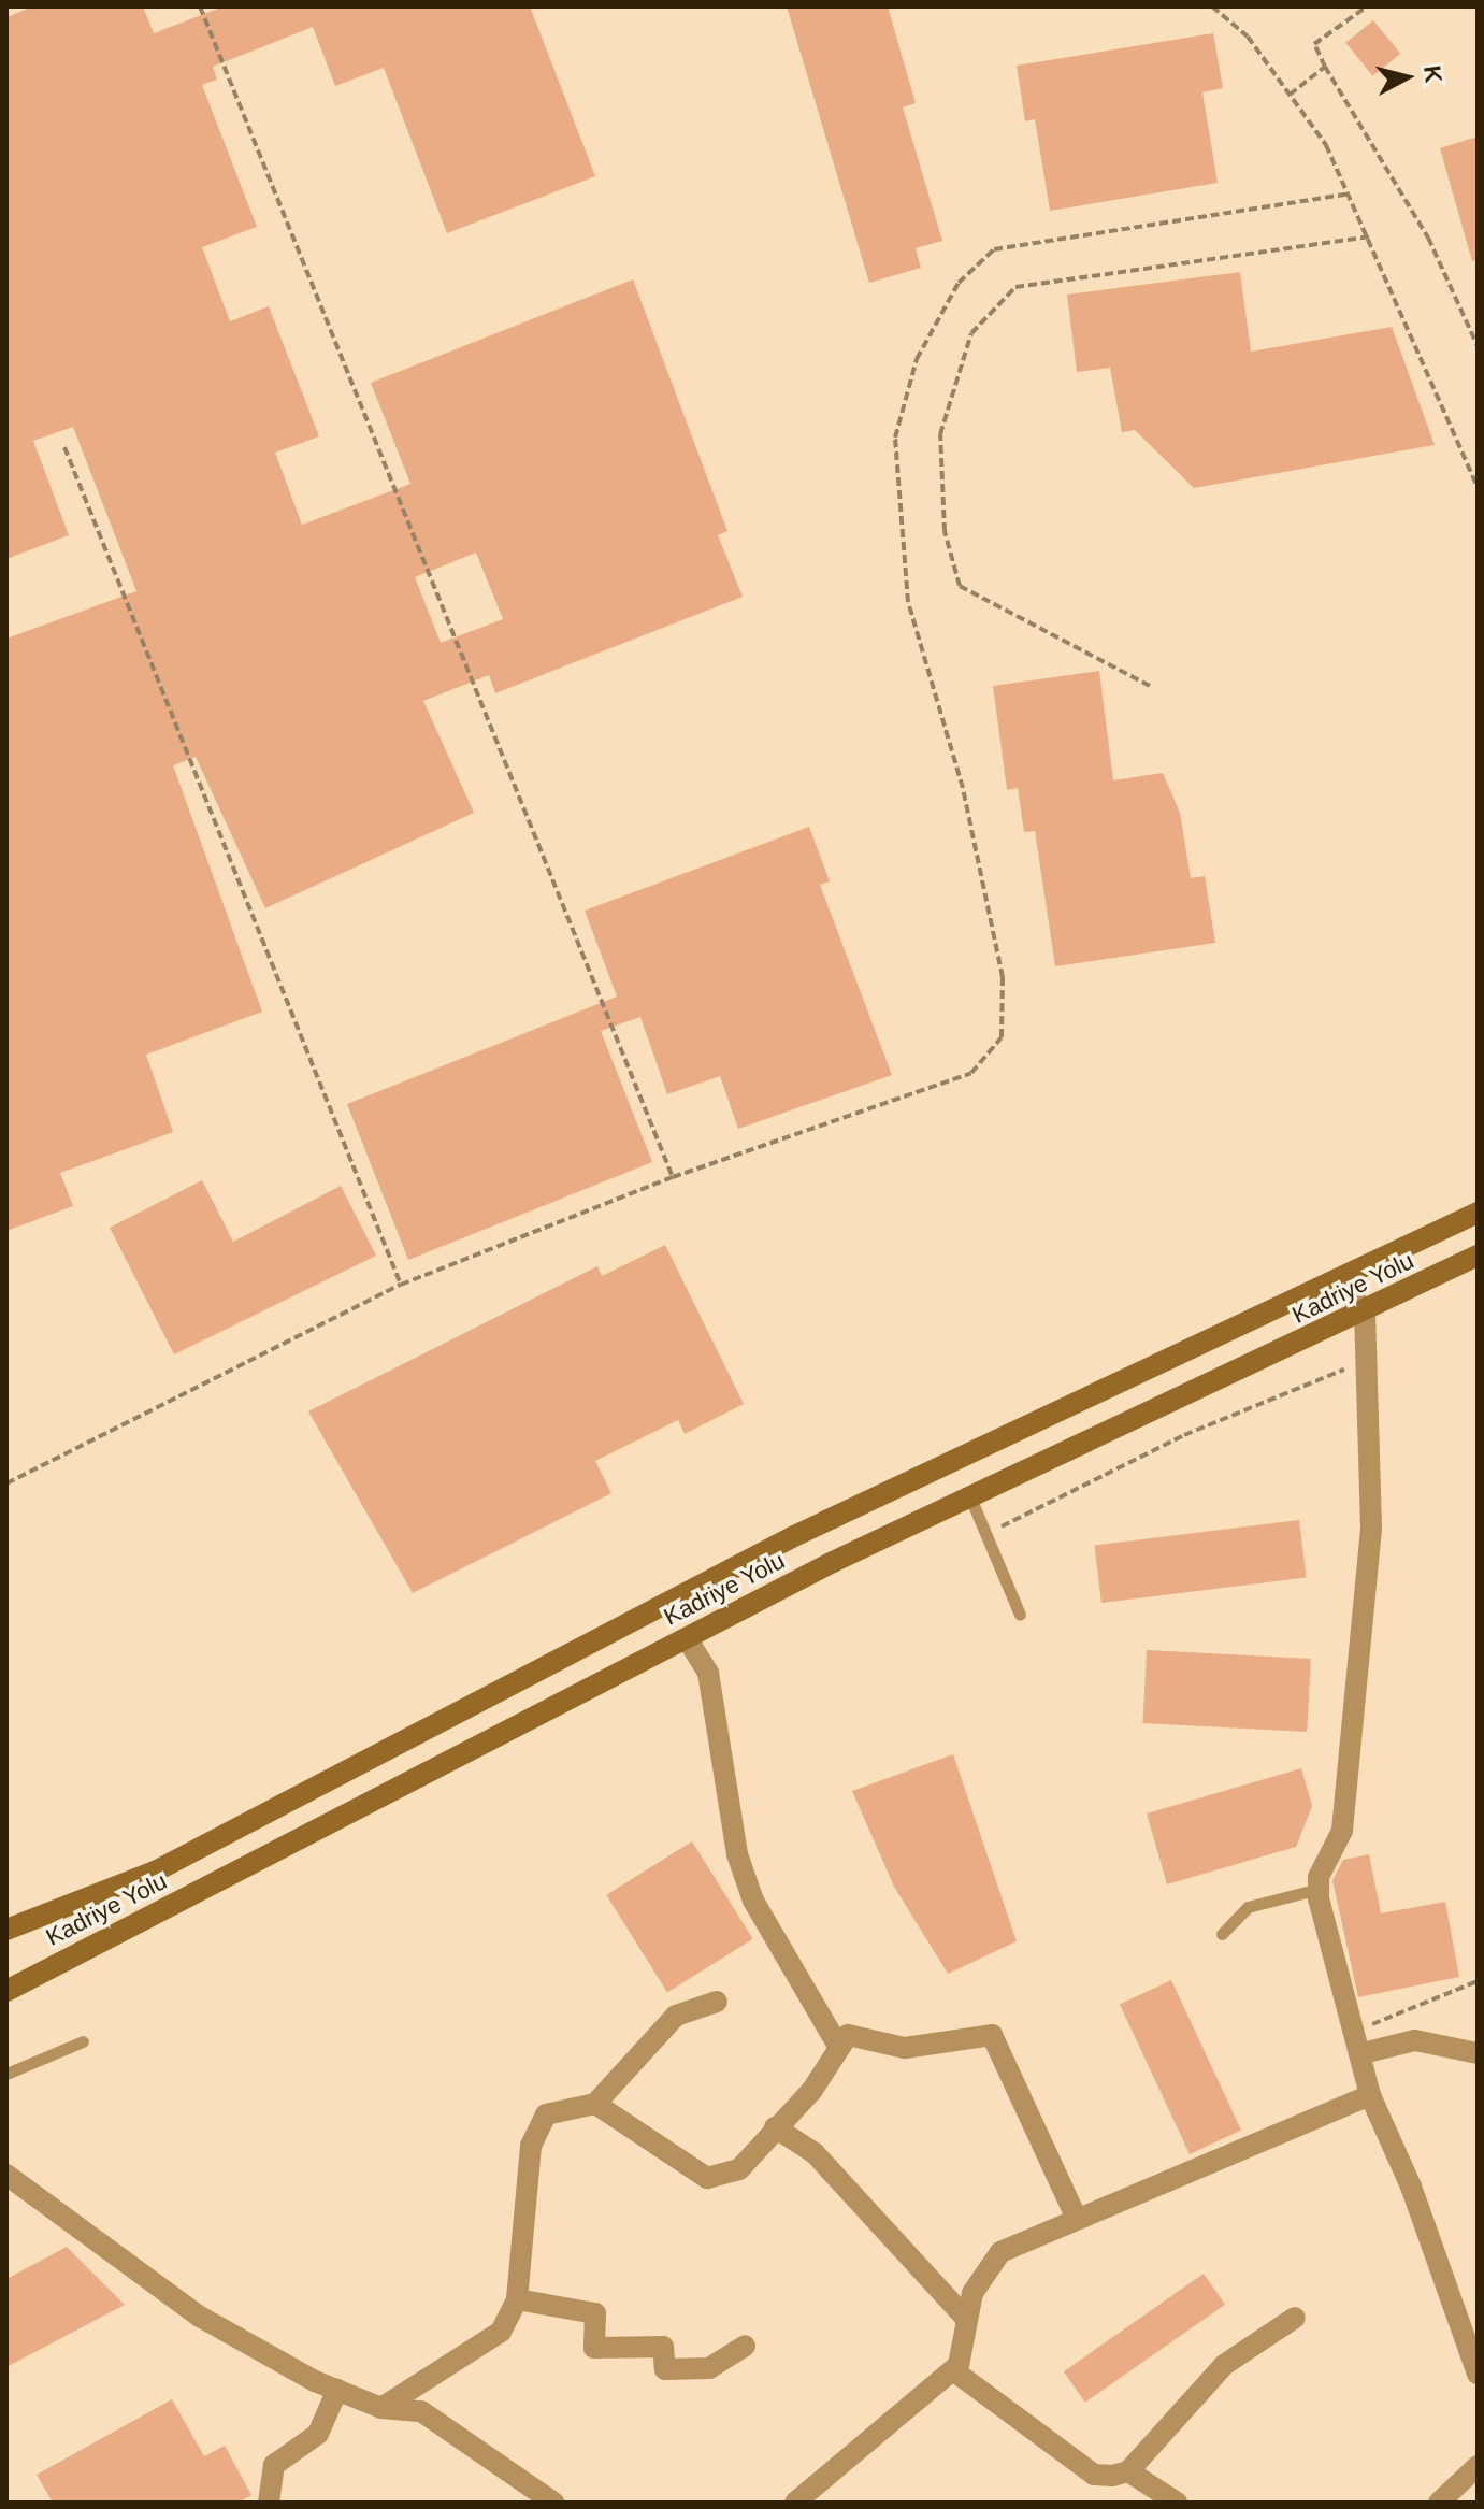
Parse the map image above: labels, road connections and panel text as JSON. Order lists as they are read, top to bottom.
{
  "streets": {
    "main road": ["Kadriye Yolu"]
  },
  "north": "right"
}
